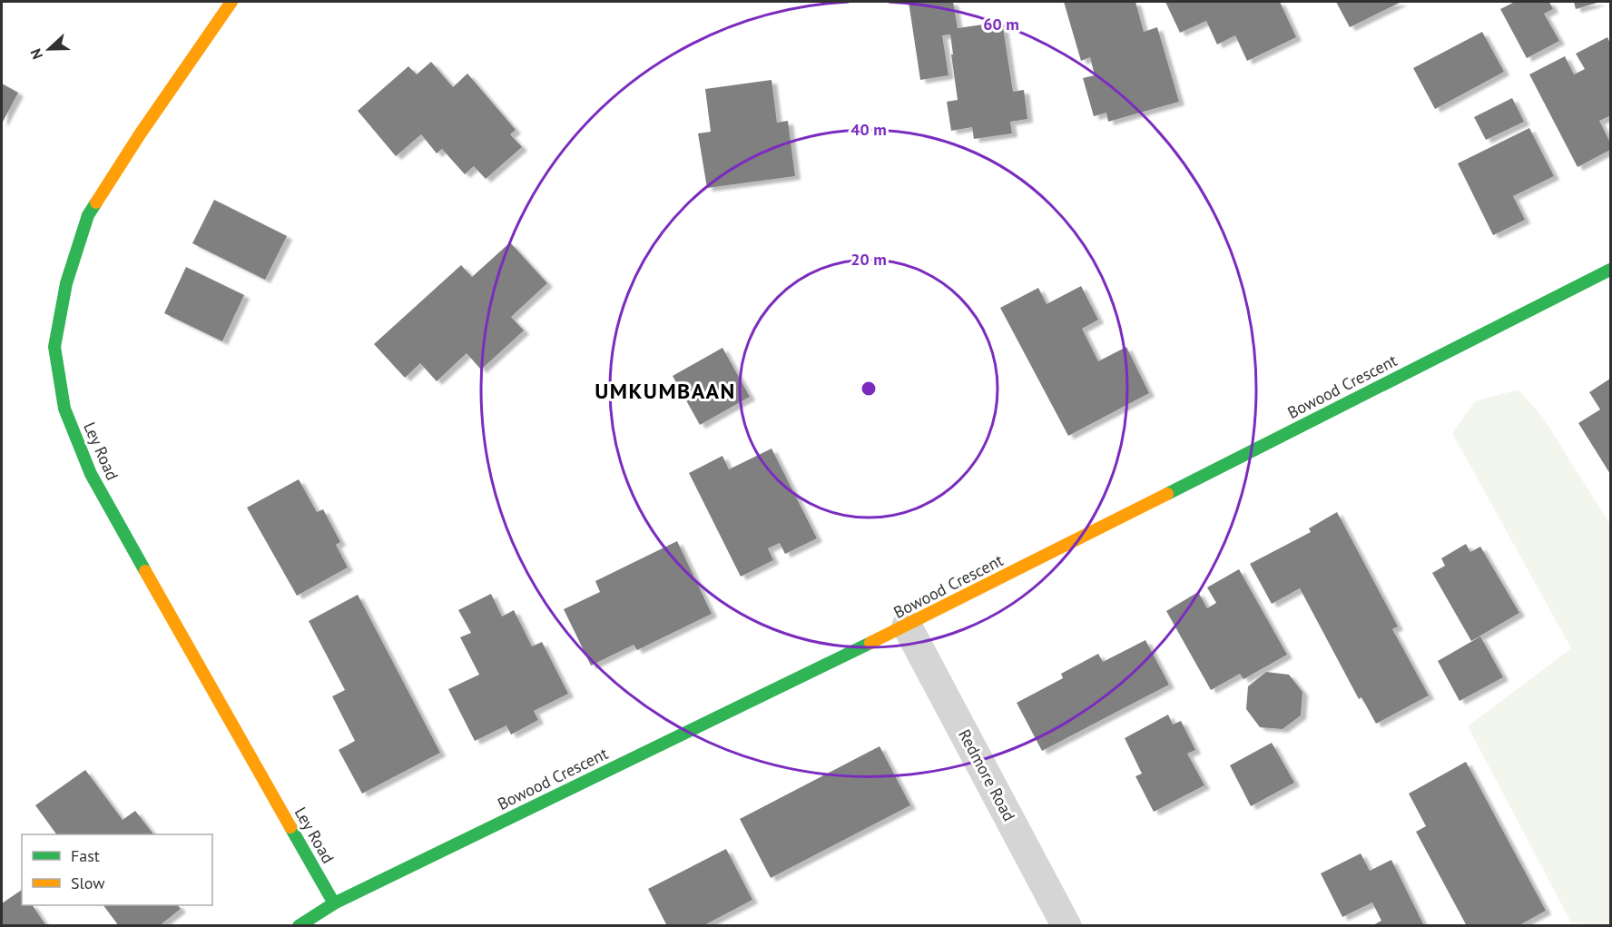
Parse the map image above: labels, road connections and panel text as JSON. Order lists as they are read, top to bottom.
{
  "streets": {
    "street": ["Bowood Crescent", "Ley Road", "Redmore Road"]
  },
  "crossings": [
    ["Bowood Crescent", "Ley Road"],
    ["Bowood Crescent", "Redmore Road"]
  ],
  "districts": ["UMKUMBAAN"],
  "legend": ["Fast", "Slow"],
  "north": "left",
  "rings": ["60 m", "40 m", "20 m"]
}
